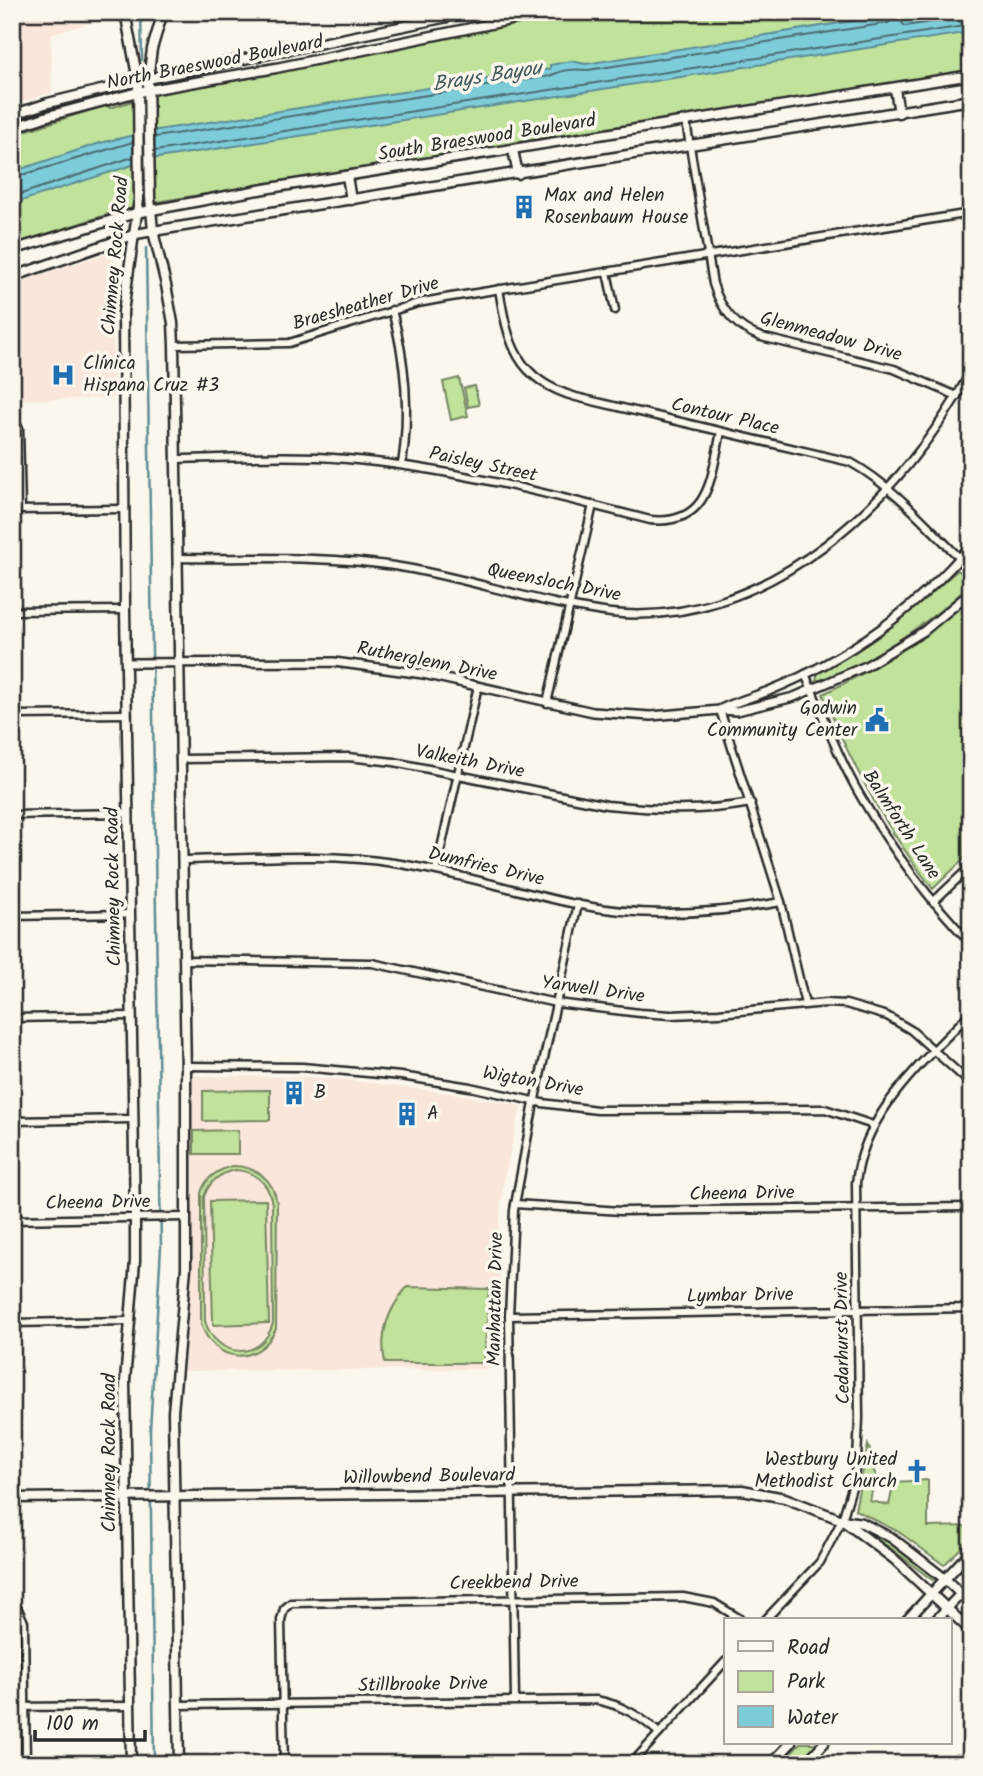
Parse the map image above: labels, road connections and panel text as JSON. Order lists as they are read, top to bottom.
{
  "streets": {
    "main road": [
      "North Braeswood Boulevard",
      "South Braeswood Boulevard",
      "Chimney Rock Road",
      "Willowbend Boulevard"
    ],
    "street": [
      "Braesheather Drive",
      "Glenmeadow Drive",
      "Contour Place",
      "Paisley Street",
      "Queensloch Drive",
      "Rutherglenn Drive",
      "Valkeith Drive",
      "Balmforth Lane",
      "Dumfries Drive",
      "Yarwell Drive",
      "Wigton Drive",
      "Cheena Drive",
      "Lymbar Drive",
      "Manhattan Drive",
      "Cedarhurst Drive",
      "Creekbend Drive",
      "Stillbrooke Drive"
    ]
  },
  "crossings": [
    ["North Braeswood Boulevard", "Chimney Rock Road"],
    ["South Braeswood Boulevard", "Chimney Rock Road"],
    ["South Braeswood Boulevard", "Glenmeadow Drive"],
    ["Chimney Rock Road", "Braesheather Drive"],
    ["Chimney Rock Road", "Paisley Street"],
    ["Chimney Rock Road", "Queensloch Drive"],
    ["Chimney Rock Road", "Rutherglenn Drive"],
    ["Chimney Rock Road", "Valkeith Drive"],
    ["Chimney Rock Road", "Dumfries Drive"],
    ["Chimney Rock Road", "Yarwell Drive"],
    ["Chimney Rock Road", "Wigton Drive"],
    ["Chimney Rock Road", "Cheena Drive"],
    ["Chimney Rock Road", "Willowbend Boulevard"],
    ["Chimney Rock Road", "Stillbrooke Drive"],
    ["Braesheather Drive", "Glenmeadow Drive"],
    ["Braesheather Drive", "Contour Place"],
    ["Contour Place", "Paisley Street"],
    ["Contour Place", "Queensloch Drive"],
    ["Contour Place", "Rutherglenn Drive"],
    ["Rutherglenn Drive", "Balmforth Lane"],
    ["Dumfries Drive", "Manhattan Drive"],
    ["Yarwell Drive", "Manhattan Drive"],
    ["Yarwell Drive", "Cedarhurst Drive"],
    ["Wigton Drive", "Manhattan Drive"],
    ["Wigton Drive", "Cedarhurst Drive"],
    ["Cheena Drive", "Manhattan Drive"],
    ["Cheena Drive", "Cedarhurst Drive"],
    ["Lymbar Drive", "Manhattan Drive"],
    ["Lymbar Drive", "Cedarhurst Drive"],
    ["Manhattan Drive", "Willowbend Boulevard"],
    ["Manhattan Drive", "Creekbend Drive"],
    ["Manhattan Drive", "Stillbrooke Drive"],
    ["Cedarhurst Drive", "Willowbend Boulevard"],
    ["Creekbend Drive", "Stillbrooke Drive"]
  ],
  "water": ["Brays Bayou"],
  "places": {
    "building": ["Max and Helen Rosenbaum House", "B", "A"],
    "hospital": ["Clínica Hispana Cruz #3"],
    "public building": ["Godwin Community Center"],
    "church": ["Westbury United Methodist Church"]
  },
  "legend": ["Road", "Park", "Water"],
  "scale_bar": "100 m"
}
